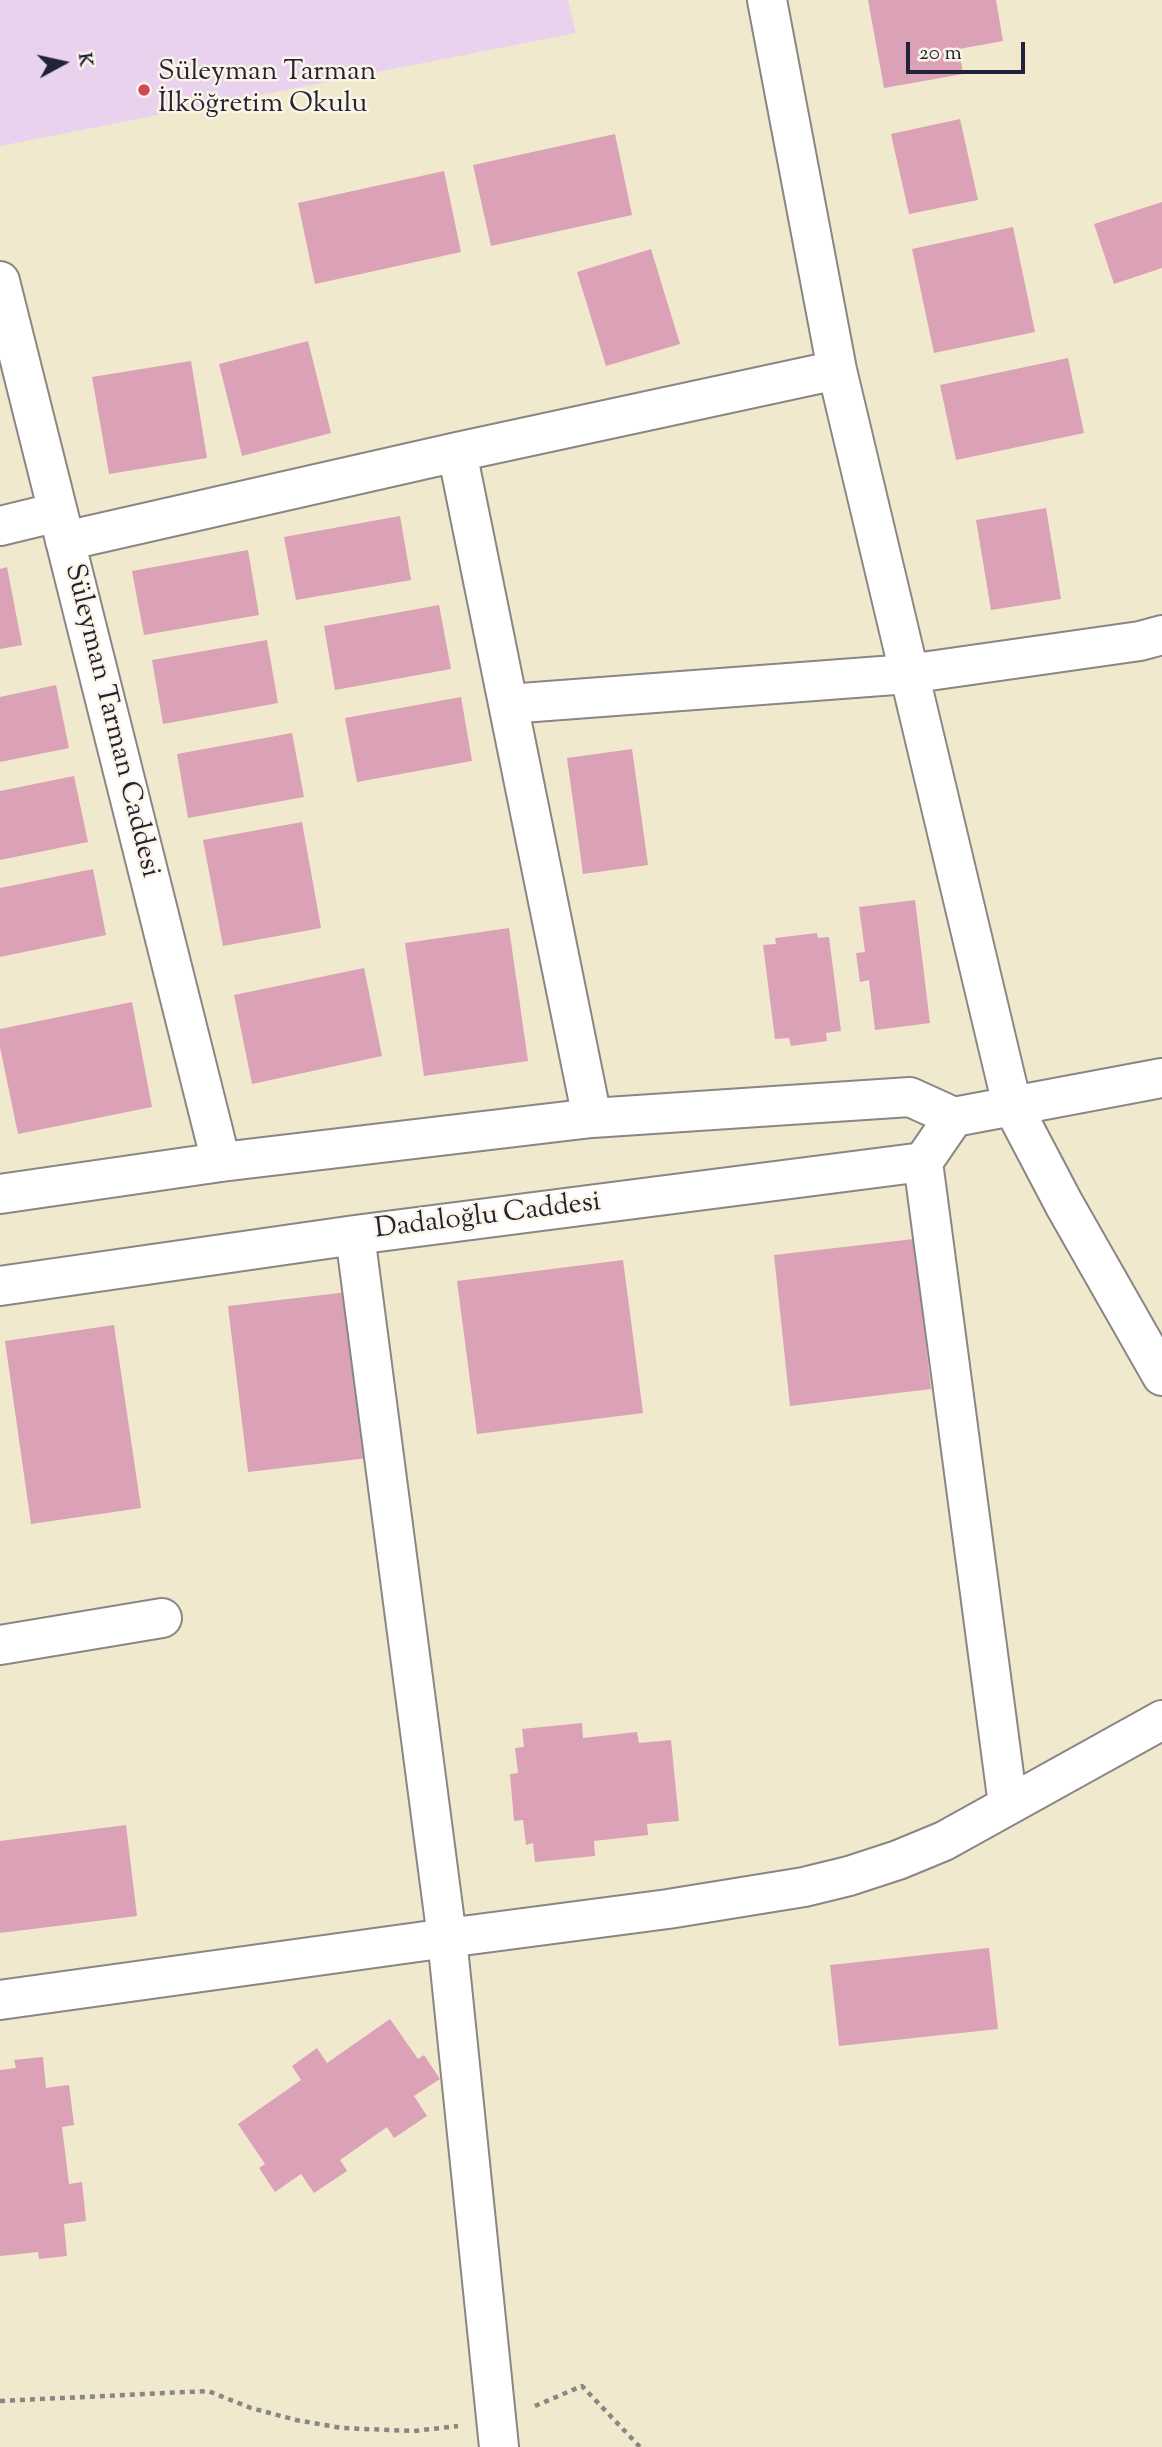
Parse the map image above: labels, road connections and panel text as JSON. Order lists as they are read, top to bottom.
{
  "streets": {
    "street": ["Süleyman Tarman Caddesi", "Dadaloğlu Caddesi"]
  },
  "places": ["Süleyman Tarman İlköğretim Okulu"],
  "scale_bar": "20 m",
  "north": "right"
}
